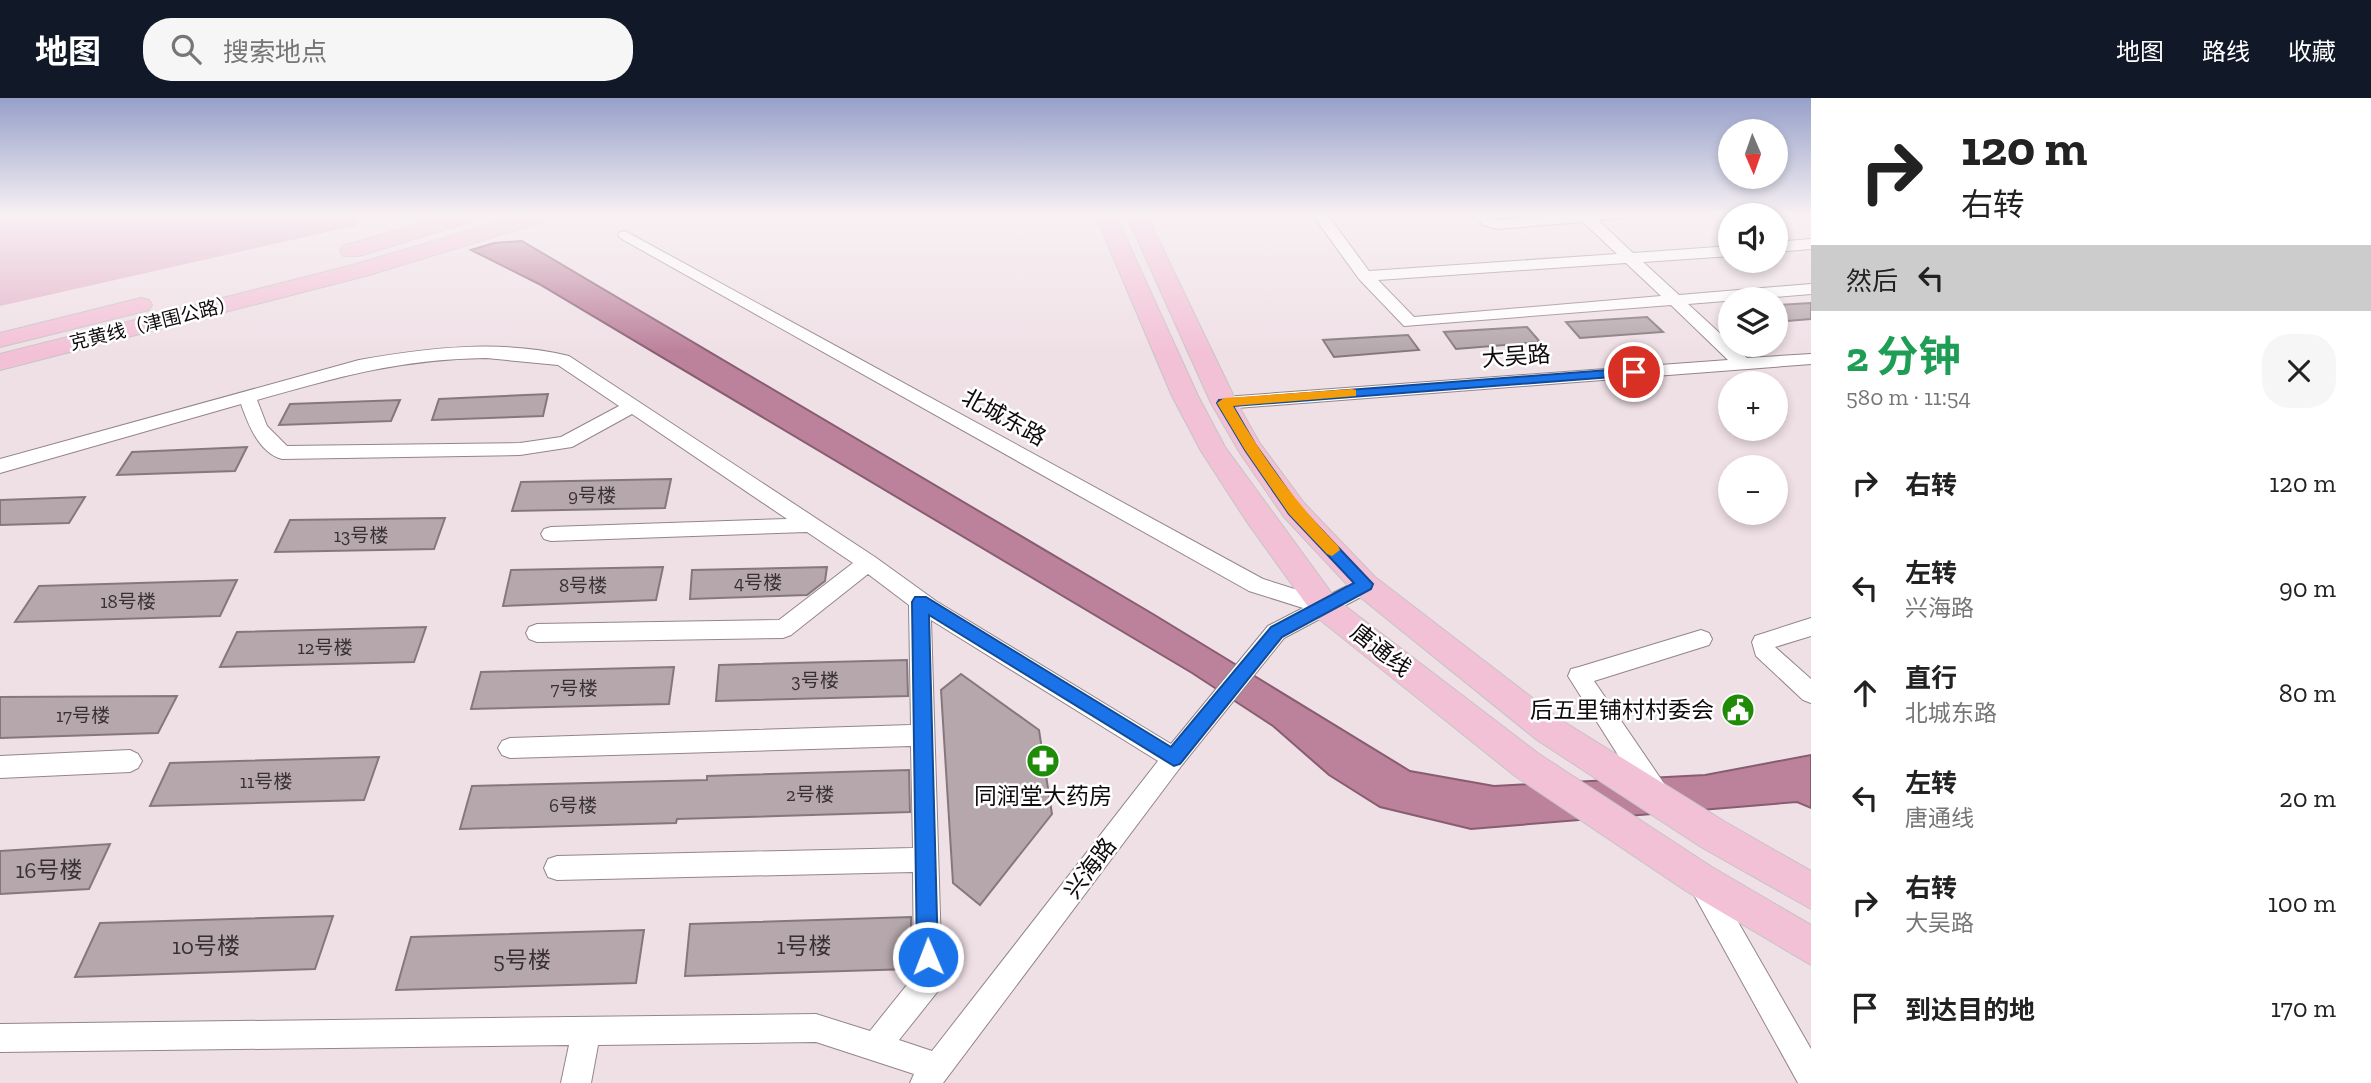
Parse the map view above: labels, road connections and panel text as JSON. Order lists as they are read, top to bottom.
{
  "streets": {
    "highway": ["克黄线（津围公路）", "唐通线"],
    "street": ["大吴路", "北城东路", "兴海路"]
  },
  "crossings": [
    ["大吴路", "唐通线"],
    ["北城东路", "唐通线"],
    ["北城东路", "兴海路"],
    ["唐通线", "兴海路"]
  ],
  "places": {
    "public building": ["后五里铺村村委会"],
    "pharmacy": ["同润堂大药房"]
  },
  "house_numbers": [
    "9号楼",
    "13号楼",
    "4号楼",
    "8号楼",
    "18号楼",
    "12号楼",
    "3号楼",
    "7号楼",
    "17号楼",
    "11号楼",
    "2号楼",
    "6号楼",
    "16号楼",
    "10号楼",
    "1号楼",
    "5号楼"
  ],
  "north": "bottom",
  "page": {
    "header": "地图",
    "search": "搜索地点",
    "nav": ["地图", "路线", "收藏"],
    "turn": ["120 m", "右转"],
    "map_buttons": ["+", "−"],
    "then": "然后",
    "heading": ["2 分钟", "580 m · 11:54"],
    "list": [
      {
        "name": "右转",
        "value": "120 m"
      },
      {
        "name": "左转",
        "note": "兴海路",
        "value": "90 m"
      },
      {
        "name": "直行",
        "note": "北城东路",
        "value": "80 m"
      },
      {
        "name": "左转",
        "note": "唐通线",
        "value": "20 m"
      },
      {
        "name": "右转",
        "note": "大吴路",
        "value": "100 m"
      },
      {
        "name": "到达目的地",
        "value": "170 m"
      }
    ]
  }
}
